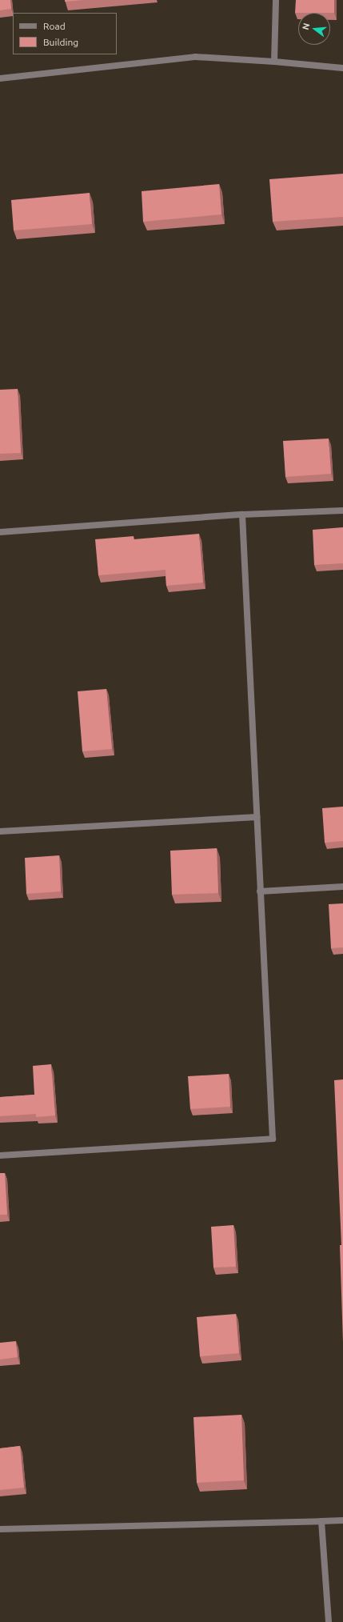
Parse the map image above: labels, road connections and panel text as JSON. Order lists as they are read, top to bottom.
{
  "legend": ["Road", "Building"],
  "north": "left"
}
